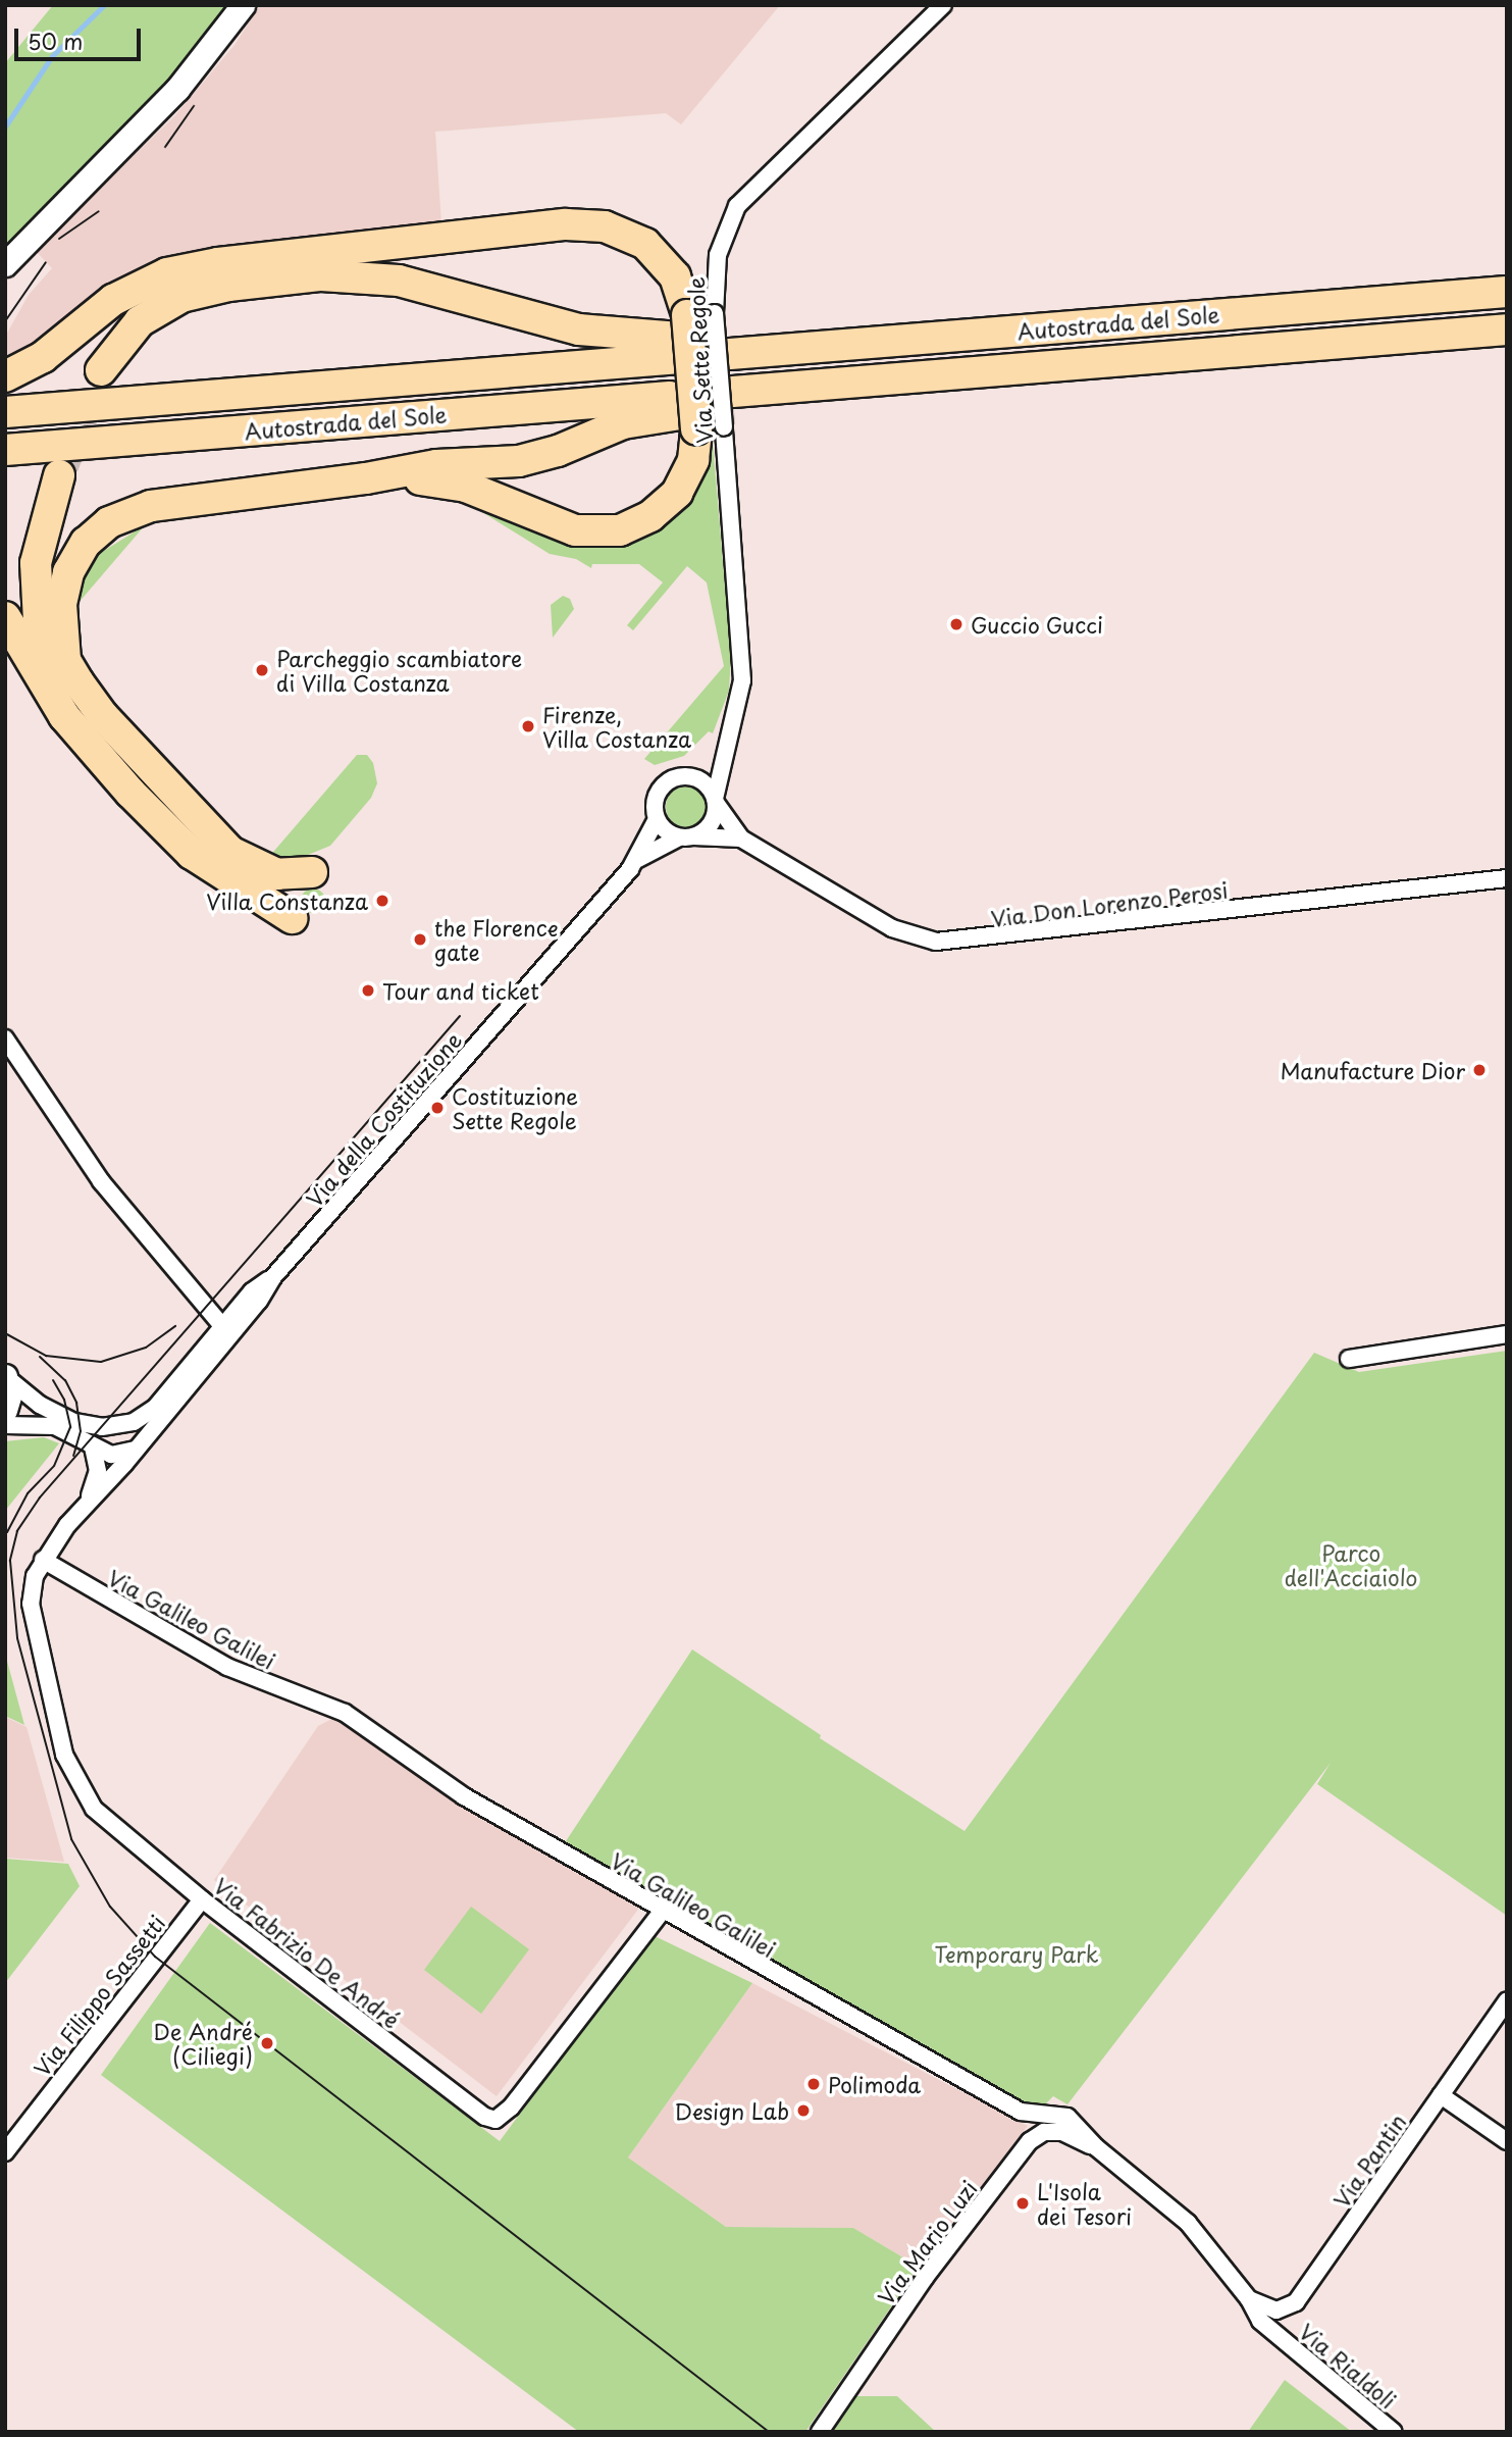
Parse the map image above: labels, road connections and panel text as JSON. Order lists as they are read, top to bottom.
{
  "streets": {
    "highway": ["Autostrada del Sole"],
    "street": [
      "Via Sette Regole",
      "Via Don Lorenzo Perosi",
      "Via della Costituzione",
      "Via Galileo Galilei",
      "Via Fabrizio De André",
      "Via Filippo Sassetti",
      "Via Pantin",
      "Via Mario Luzi",
      "Via Rialdoli"
    ]
  },
  "crossings": [
    ["Autostrada del Sole", "Via Sette Regole"],
    ["Via Sette Regole", "Via Don Lorenzo Perosi"],
    ["Via Sette Regole", "Via della Costituzione"],
    ["Via Don Lorenzo Perosi", "Via della Costituzione"],
    ["Via della Costituzione", "Via Galileo Galilei"],
    ["Via della Costituzione", "Via Fabrizio De André"],
    ["Via Galileo Galilei", "Via Fabrizio De André"],
    ["Via Galileo Galilei", "Via Pantin"],
    ["Via Galileo Galilei", "Via Mario Luzi"],
    ["Via Galileo Galilei", "Via Rialdoli"],
    ["Via Fabrizio De André", "Via Filippo Sassetti"]
  ],
  "parks": ["Parco dell'Acciaiolo", "Temporary Park"],
  "places": [
    "Guccio Gucci",
    "Parcheggio scambiatore di Villa Costanza",
    "Firenze, Villa Costanza",
    "Villa Constanza",
    "the Florence gate",
    "Tour and ticket",
    "Manufacture Dior",
    "Costituzione Sette Regole",
    "De André (Ciliegi)",
    "Polimoda",
    "Design Lab",
    "L'Isola dei Tesori"
  ],
  "scale_bar": "50 m"
}
